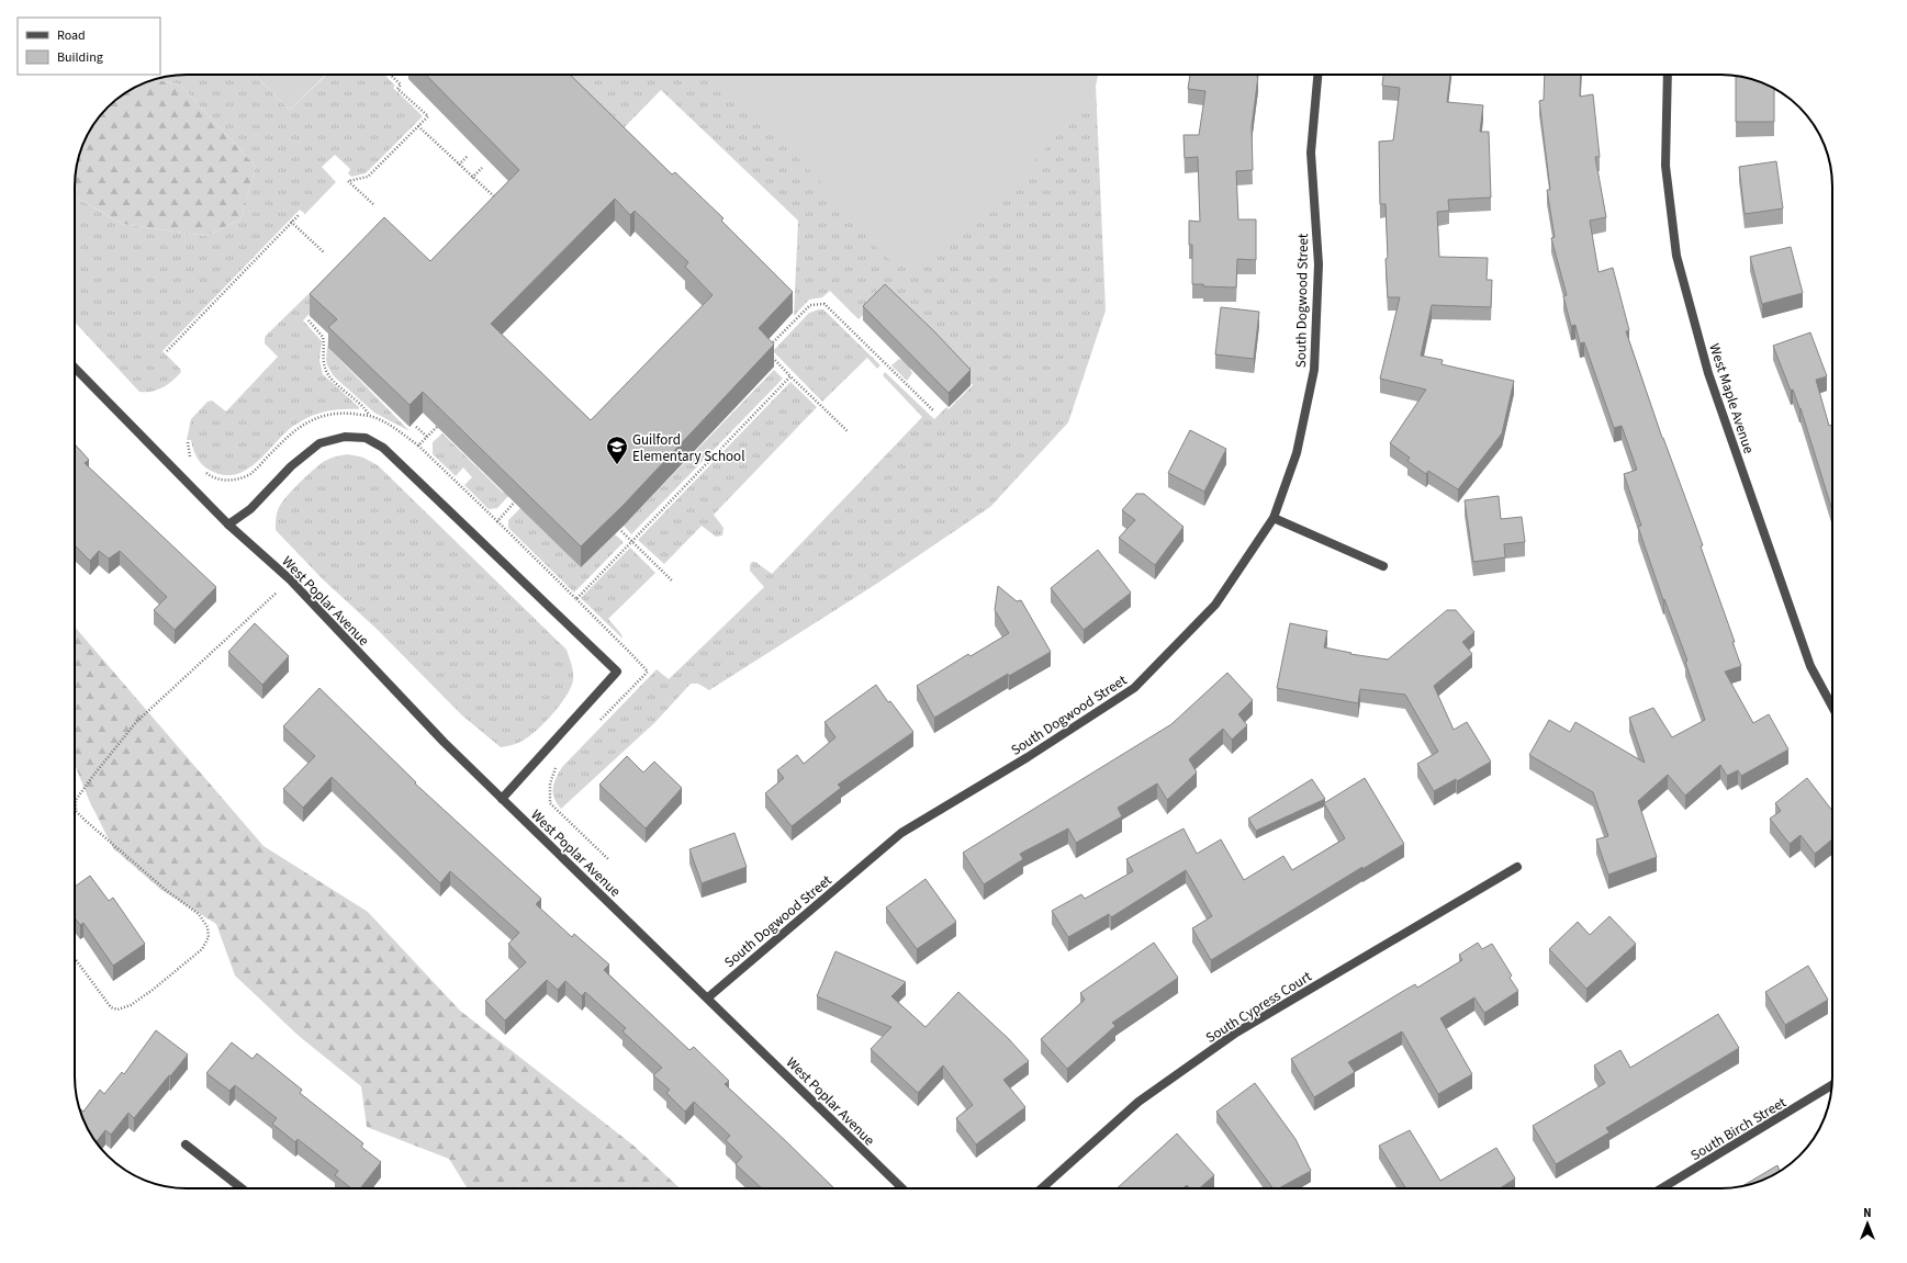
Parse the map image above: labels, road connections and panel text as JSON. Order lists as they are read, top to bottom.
{
  "streets": {
    "street": [
      "South Dogwood Street",
      "West Maple Avenue",
      "West Poplar Avenue",
      "South Cypress Court",
      "South Birch Street"
    ]
  },
  "crossings": [
    ["South Dogwood Street", "West Poplar Avenue"]
  ],
  "places": {
    "school or university": ["Guilford Elementary School"]
  },
  "legend": ["Road", "Building"],
  "north": "top"
}
